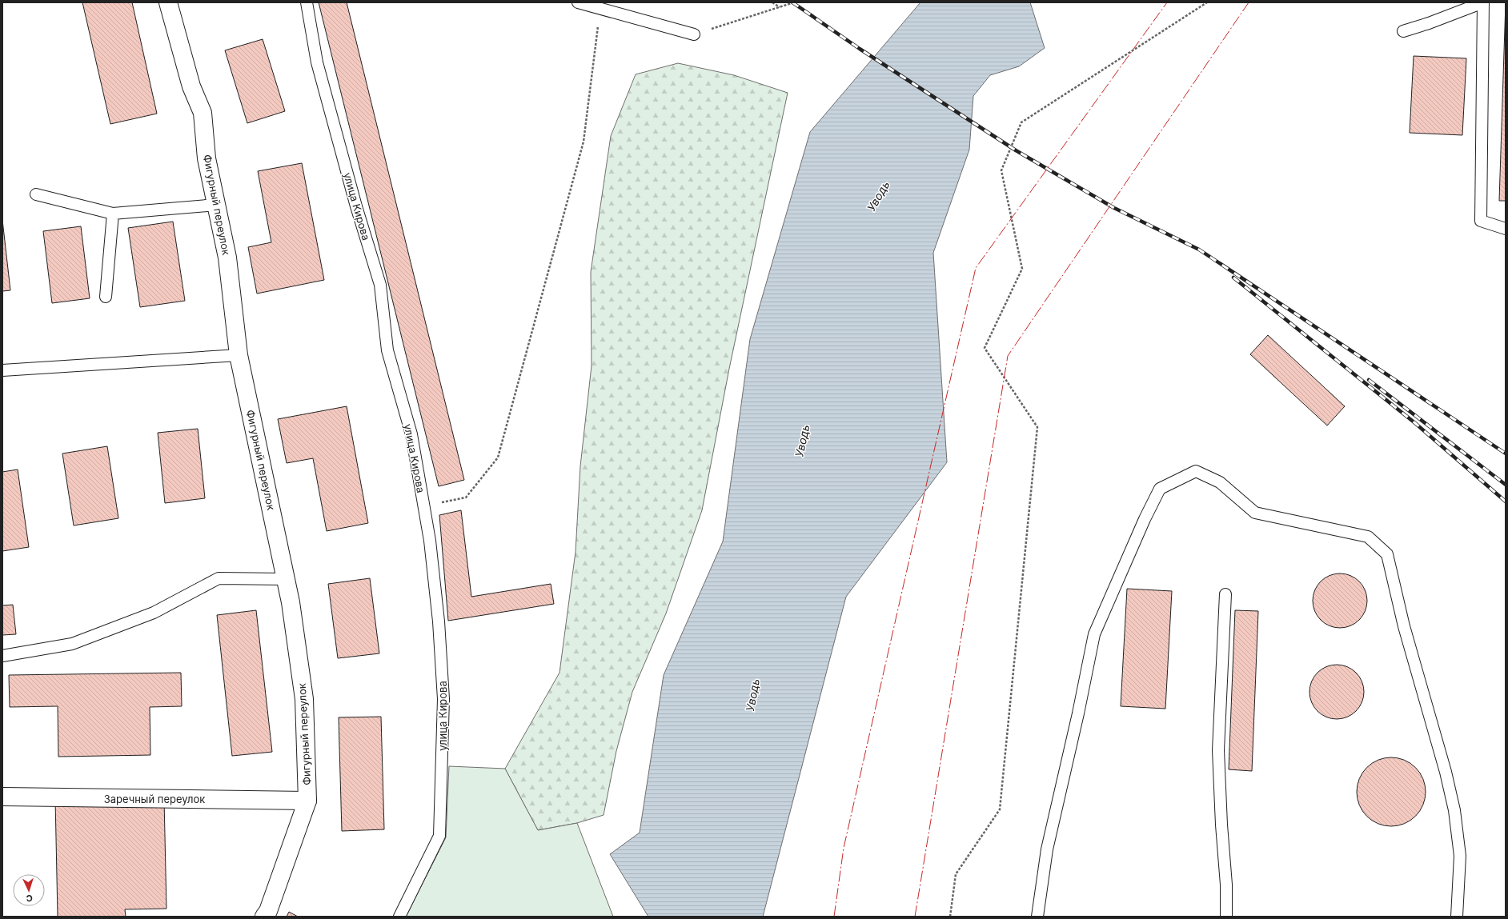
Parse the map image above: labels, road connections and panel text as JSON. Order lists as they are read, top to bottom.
{
  "streets": {
    "street": ["Фигурный переулок", "Заречный переулок"],
    "lane": ["улица Кирова"]
  },
  "crossings": [
    ["Фигурный переулок", "Заречный переулок"]
  ],
  "water": ["Уводь"],
  "north": "bottom"
}
